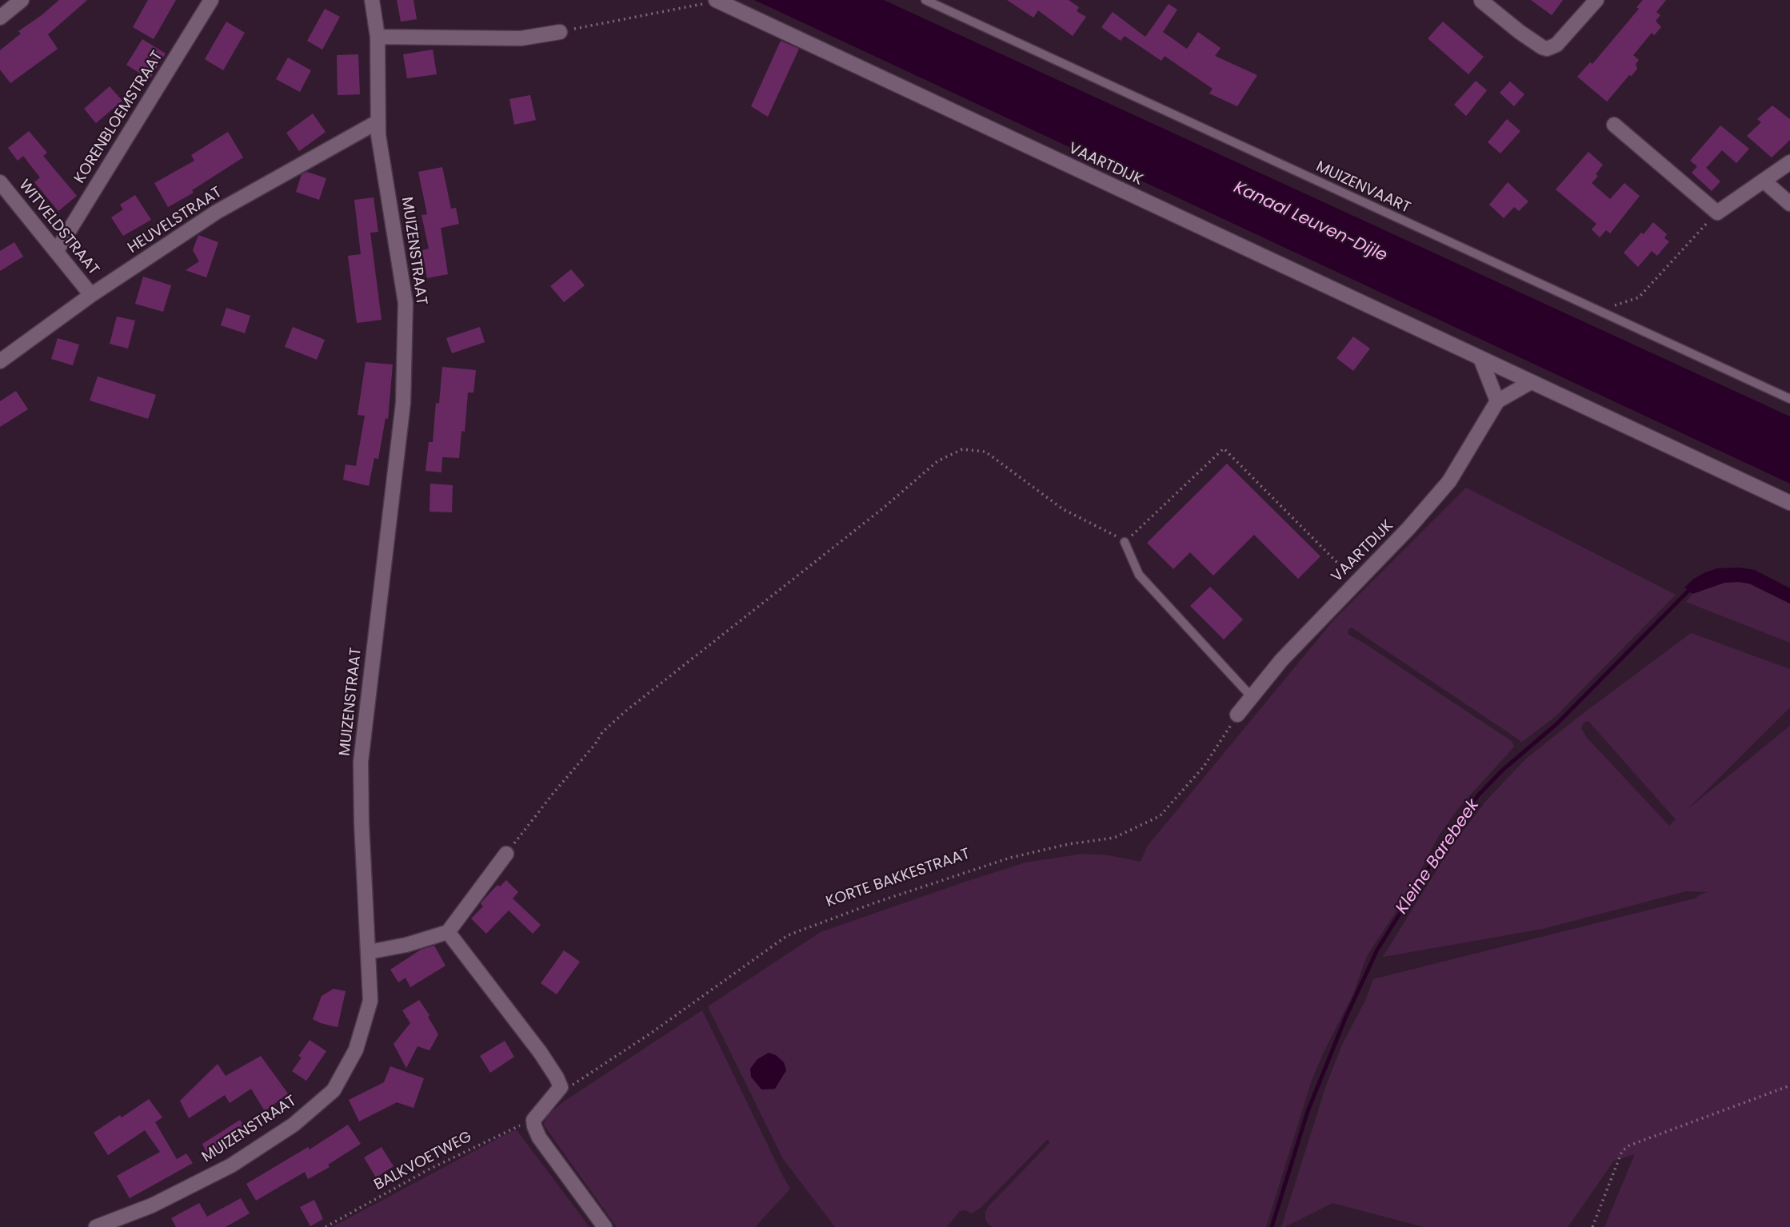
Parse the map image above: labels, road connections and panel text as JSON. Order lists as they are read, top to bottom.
{
  "streets": {
    "street": [
      "KORENBLOEMSTRAAT",
      "VAARTDIJK",
      "HEUVELSTRAAT",
      "WITVELDSTRAAT",
      "MUIZENSTRAAT"
    ],
    "lane": ["MUIZENVAART"],
    "path": ["KORTE BAKKESTRAAT", "BALKVOETWEG"]
  },
  "crossings": [
    ["KORENBLOEMSTRAAT", "WITVELDSTRAAT"],
    ["VAARTDIJK", "KORTE BAKKESTRAAT"],
    ["HEUVELSTRAAT", "WITVELDSTRAAT"],
    ["HEUVELSTRAAT", "MUIZENSTRAAT"]
  ],
  "water": ["Kanaal Leuven-Dijle", "Kleine Barebeek"]
}
